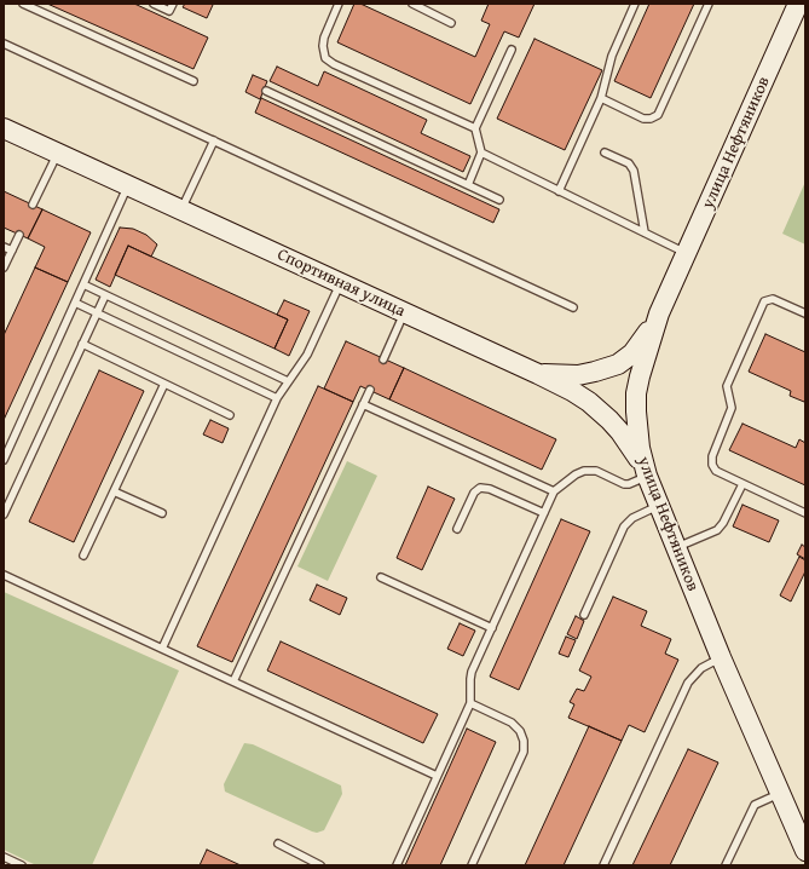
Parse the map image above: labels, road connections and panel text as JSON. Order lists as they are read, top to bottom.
{
  "streets": {
    "main road": ["улица Нефтяников", "Спортивная улица"]
  },
  "crossings": [
    ["улица Нефтяников", "Спортивная улица"]
  ]
}
